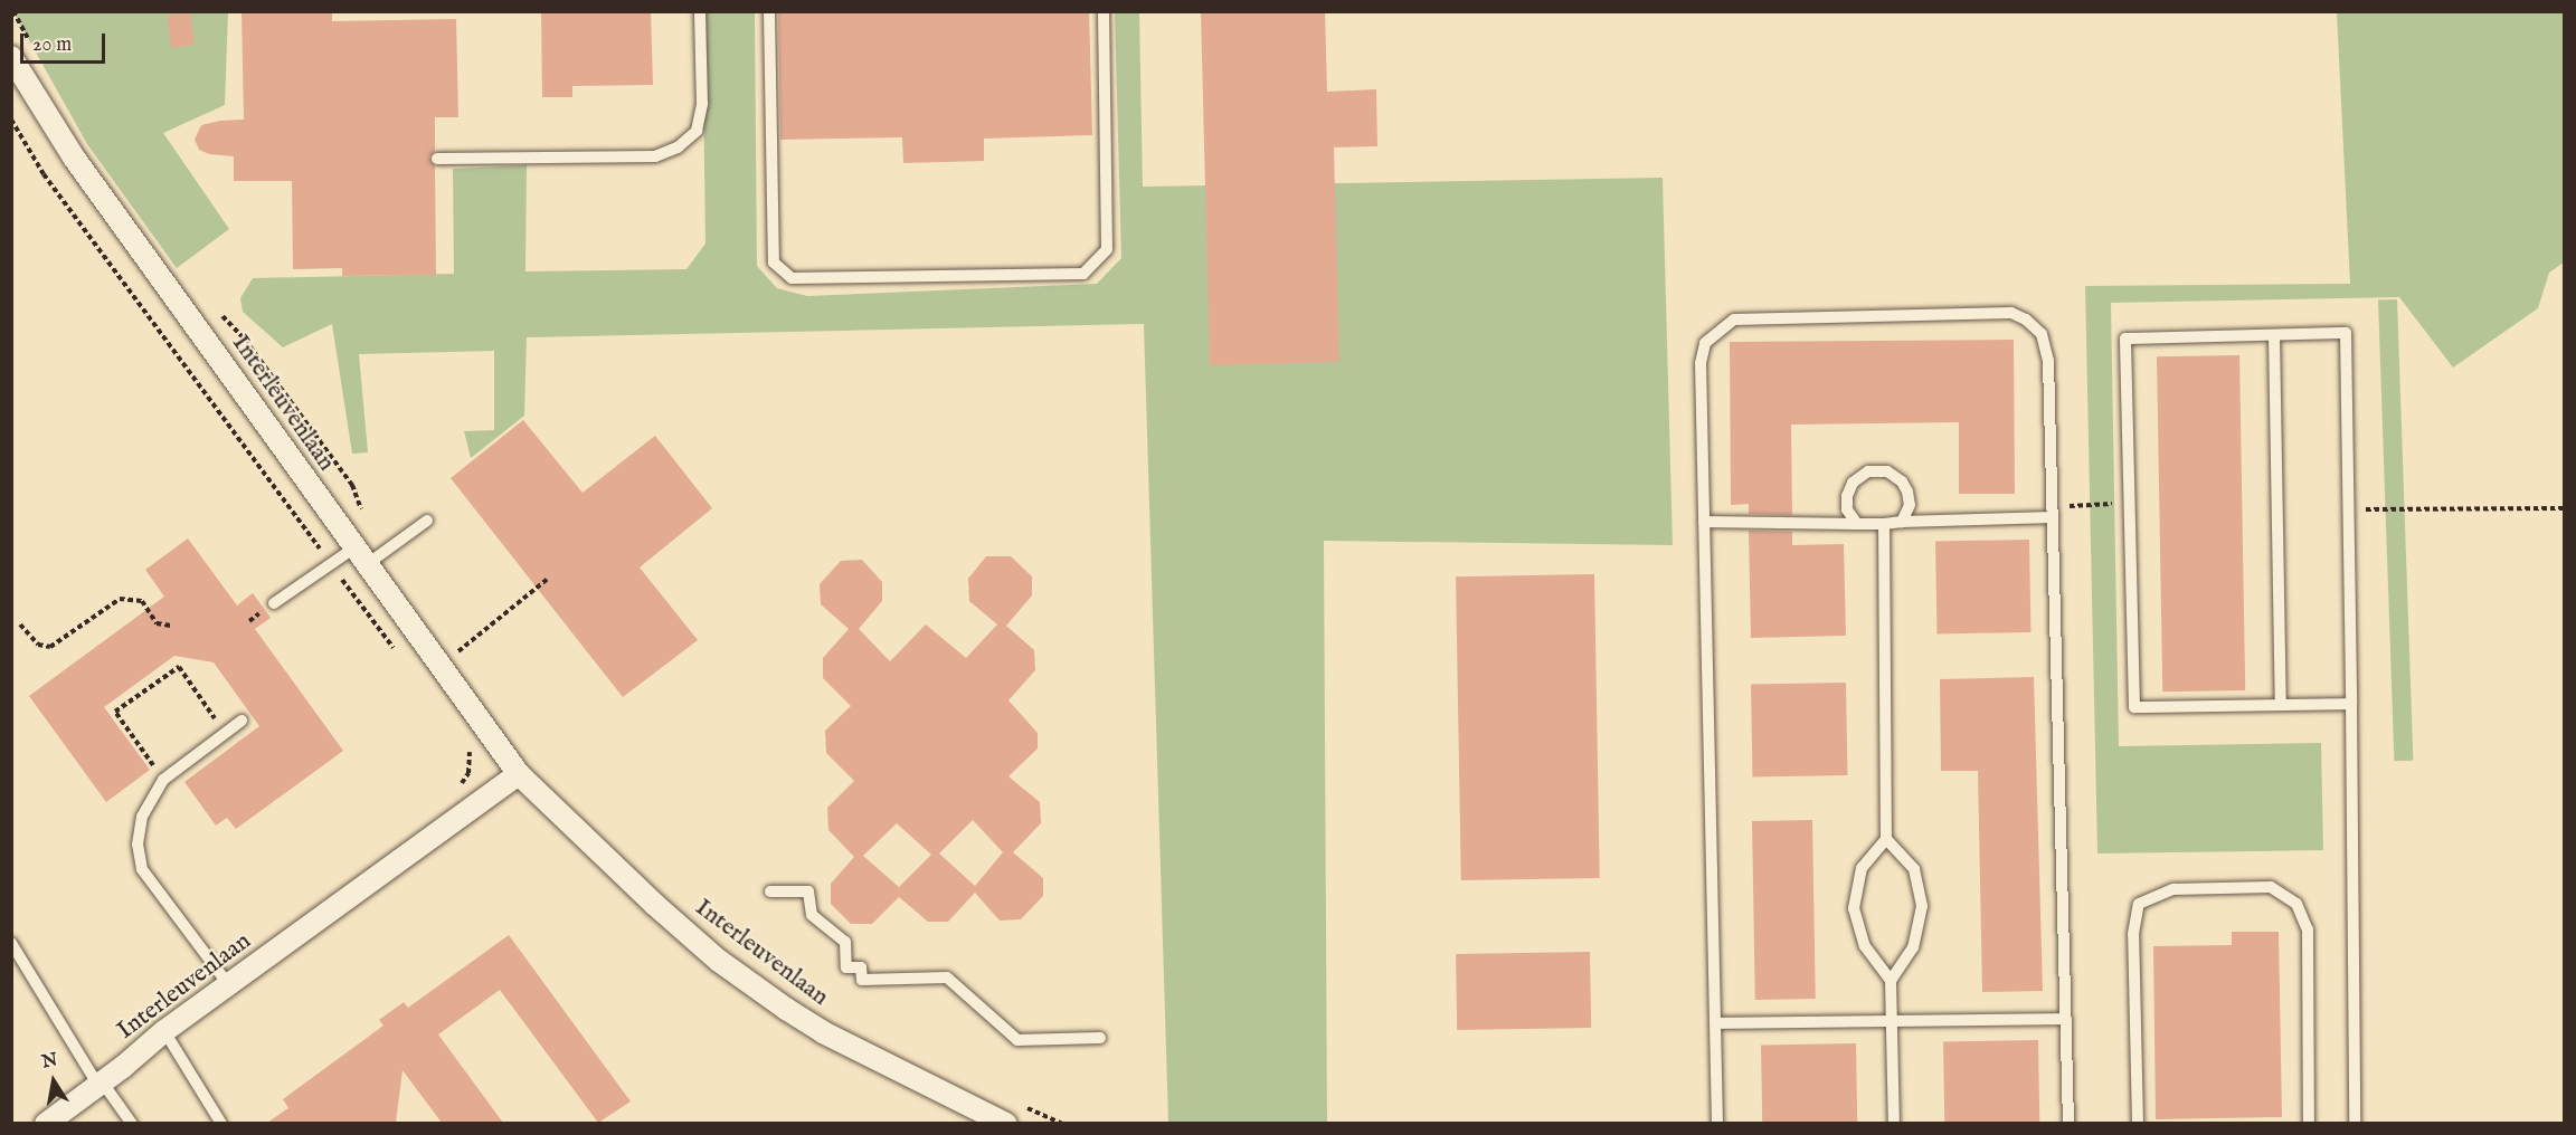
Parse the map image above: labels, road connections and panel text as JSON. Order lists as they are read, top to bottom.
{
  "streets": {
    "street": ["Interleuvenlaan"]
  },
  "scale_bar": "20 m",
  "north": "top"
}
